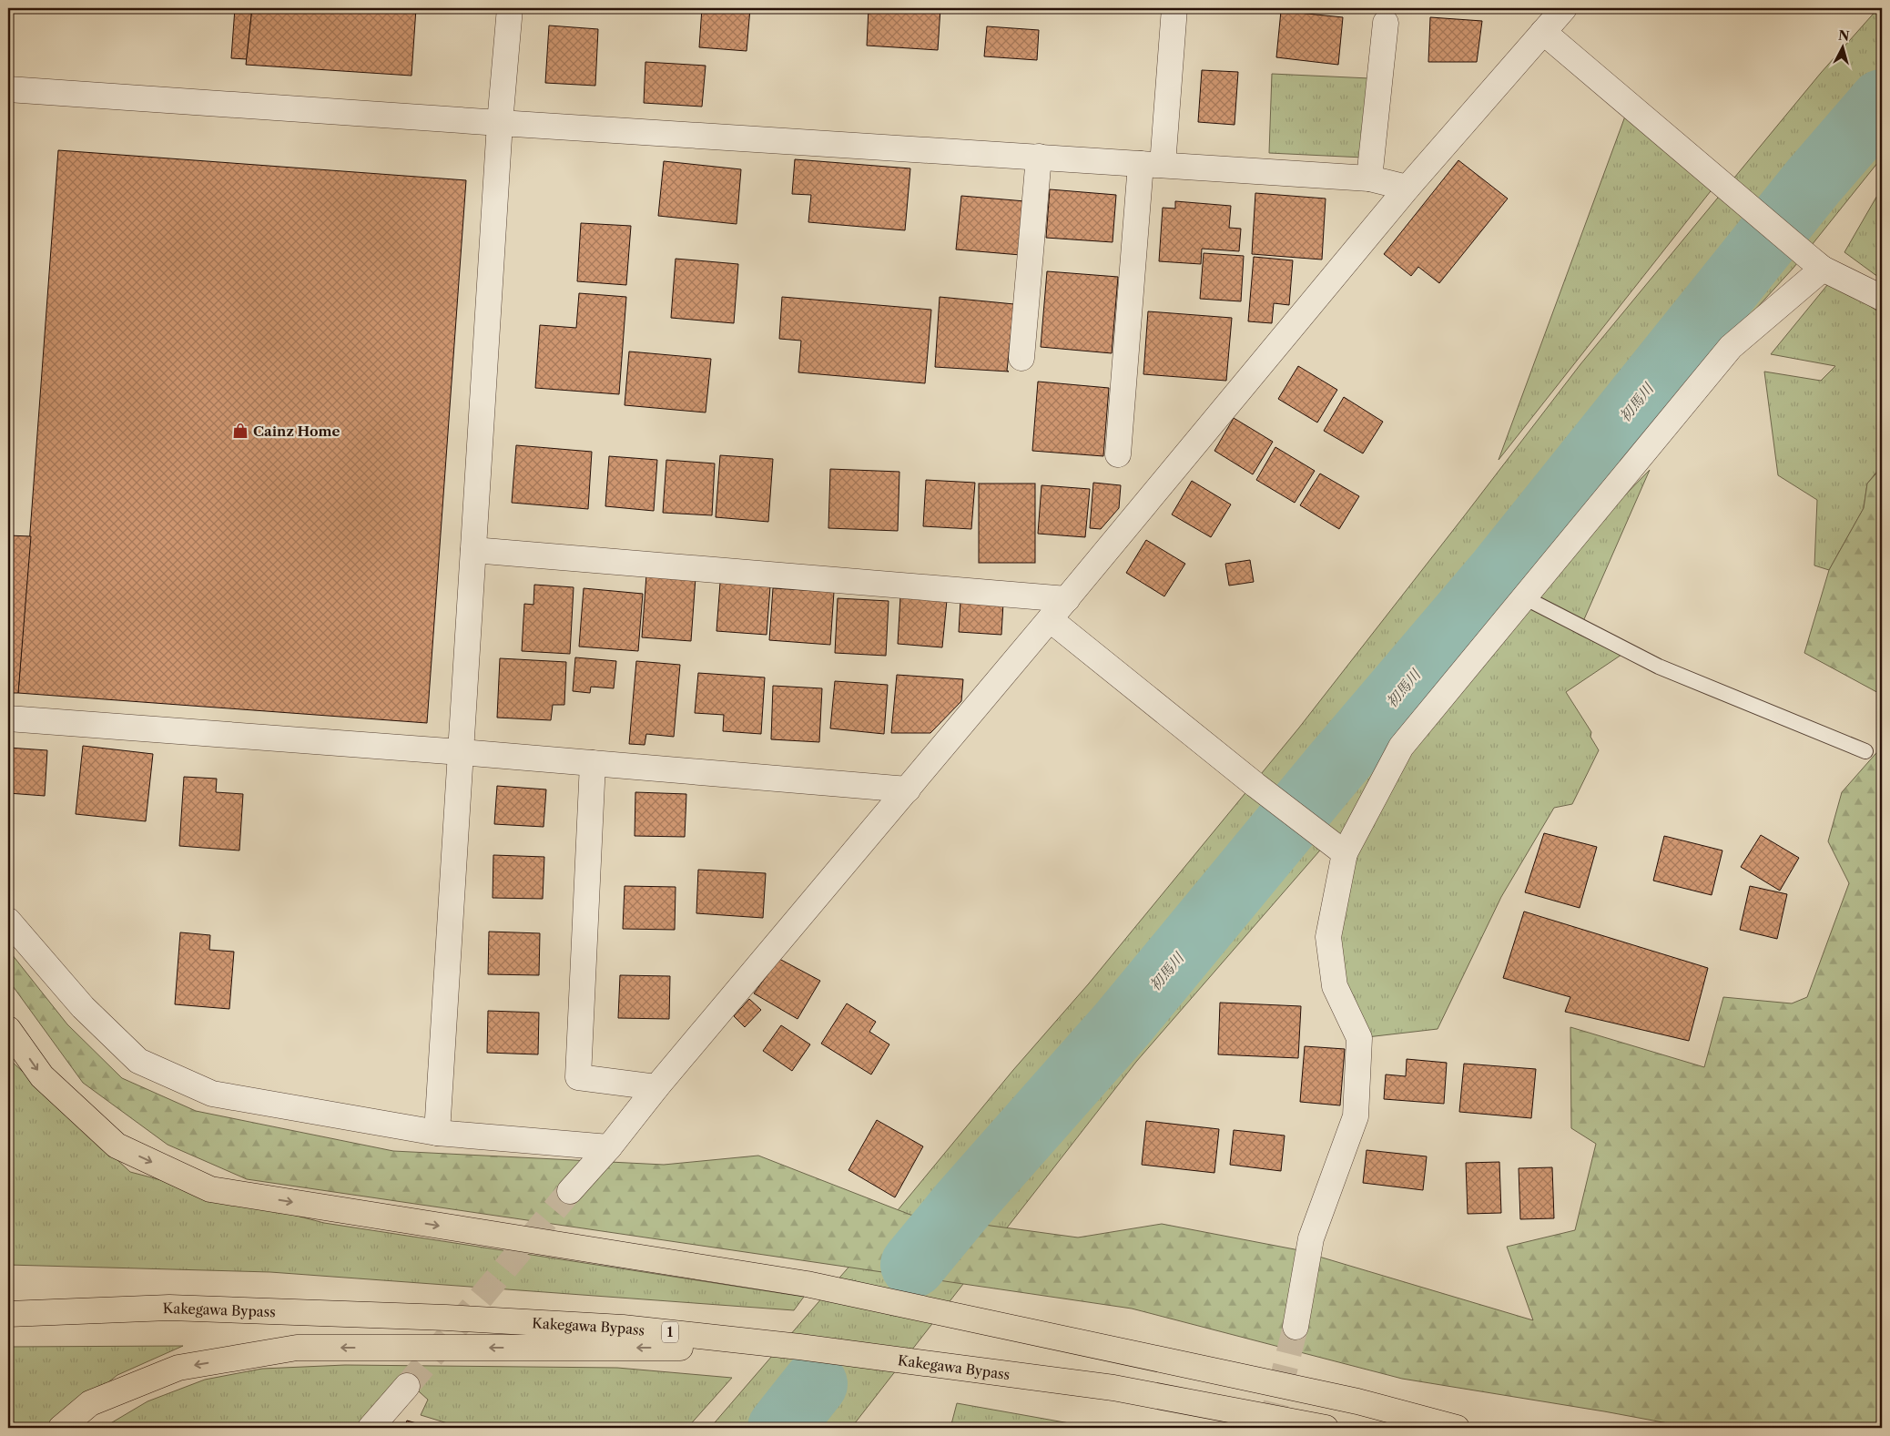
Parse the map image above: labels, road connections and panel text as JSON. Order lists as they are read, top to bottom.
{
  "streets": {
    "highway": ["Kakegawa Bypass", "1"]
  },
  "water": ["初馬川"],
  "places": {
    "shop": ["Cainz Home"]
  },
  "north": "top"
}
